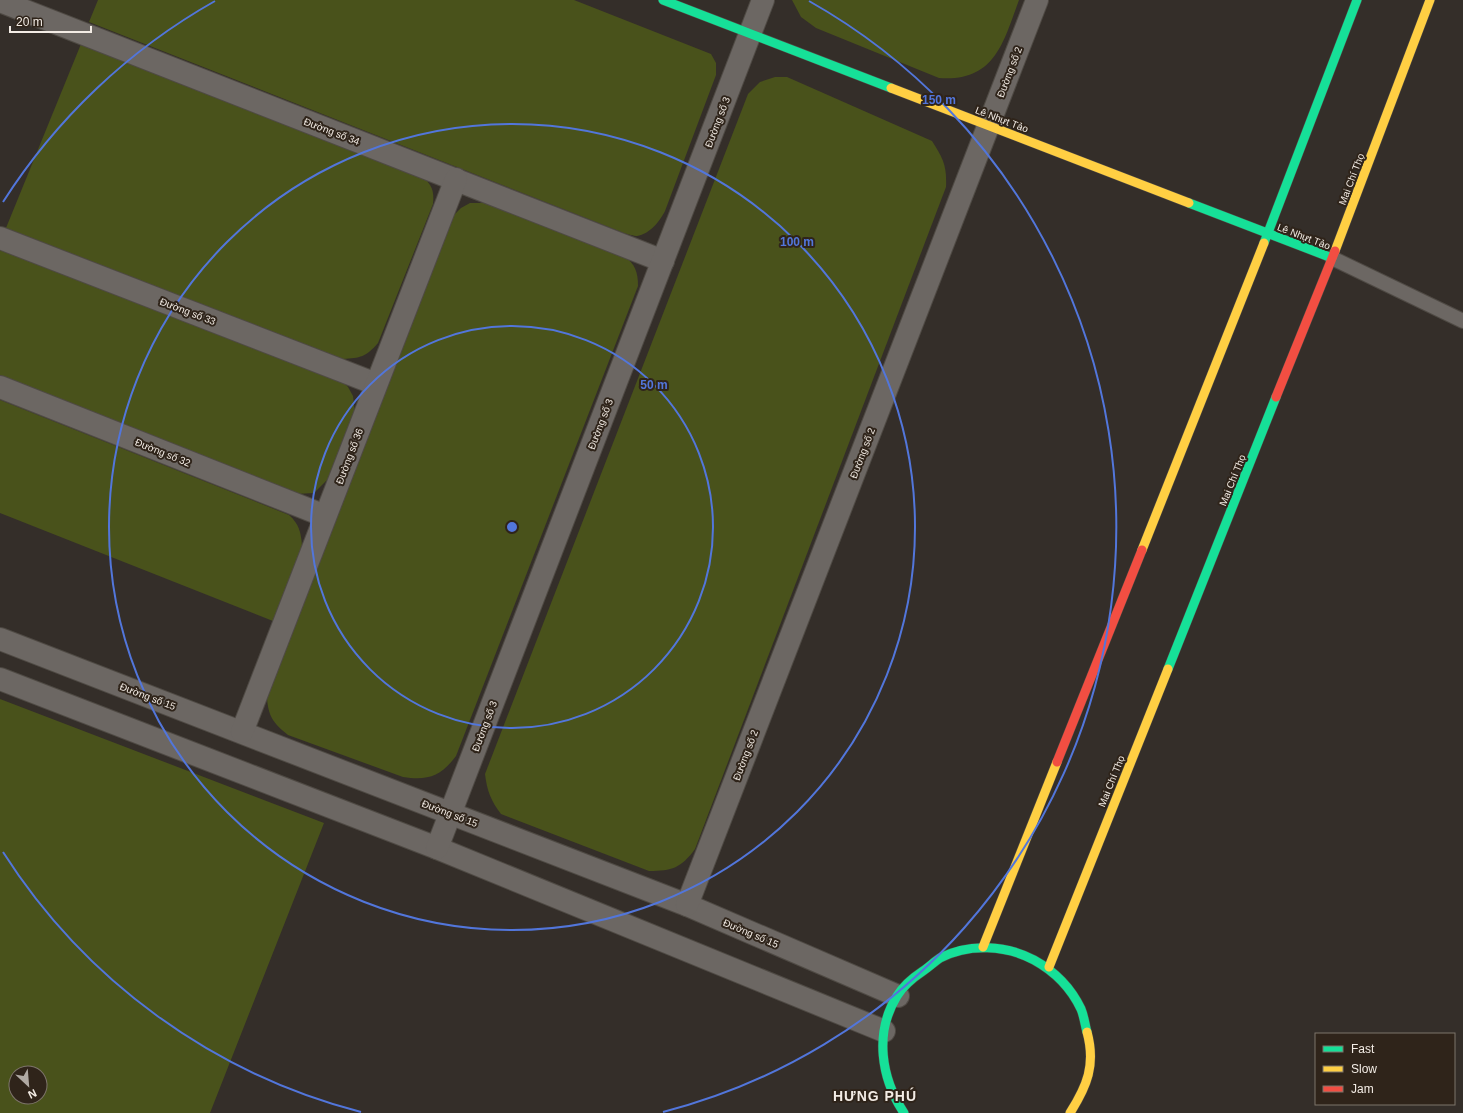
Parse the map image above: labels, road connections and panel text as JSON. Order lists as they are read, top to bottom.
{
  "streets": {
    "street": [
      "Đường số 2",
      "Lê Nhựt Tảo",
      "Đường số 3",
      "Đường số 34",
      "Mai Chí Thọ",
      "Đường số 33",
      "Đường số 32",
      "Đường số 36",
      "Đường số 15"
    ]
  },
  "crossings": [
    ["Đường số 2", "Lê Nhựt Tảo"],
    ["Đường số 2", "Đường số 15"],
    ["Lê Nhựt Tảo", "Đường số 3"],
    ["Lê Nhựt Tảo", "Mai Chí Thọ"],
    ["Đường số 3", "Đường số 34"],
    ["Đường số 3", "Đường số 15"],
    ["Đường số 34", "Đường số 36"],
    ["Đường số 33", "Đường số 36"],
    ["Đường số 32", "Đường số 36"],
    ["Đường số 36", "Đường số 15"]
  ],
  "districts": ["HƯNG PHÚ"],
  "legend": ["Fast", "Slow", "Jam"],
  "scale_bar": "20 m",
  "north": "bottom right",
  "rings": ["150 m", "100 m", "50 m"]
}
